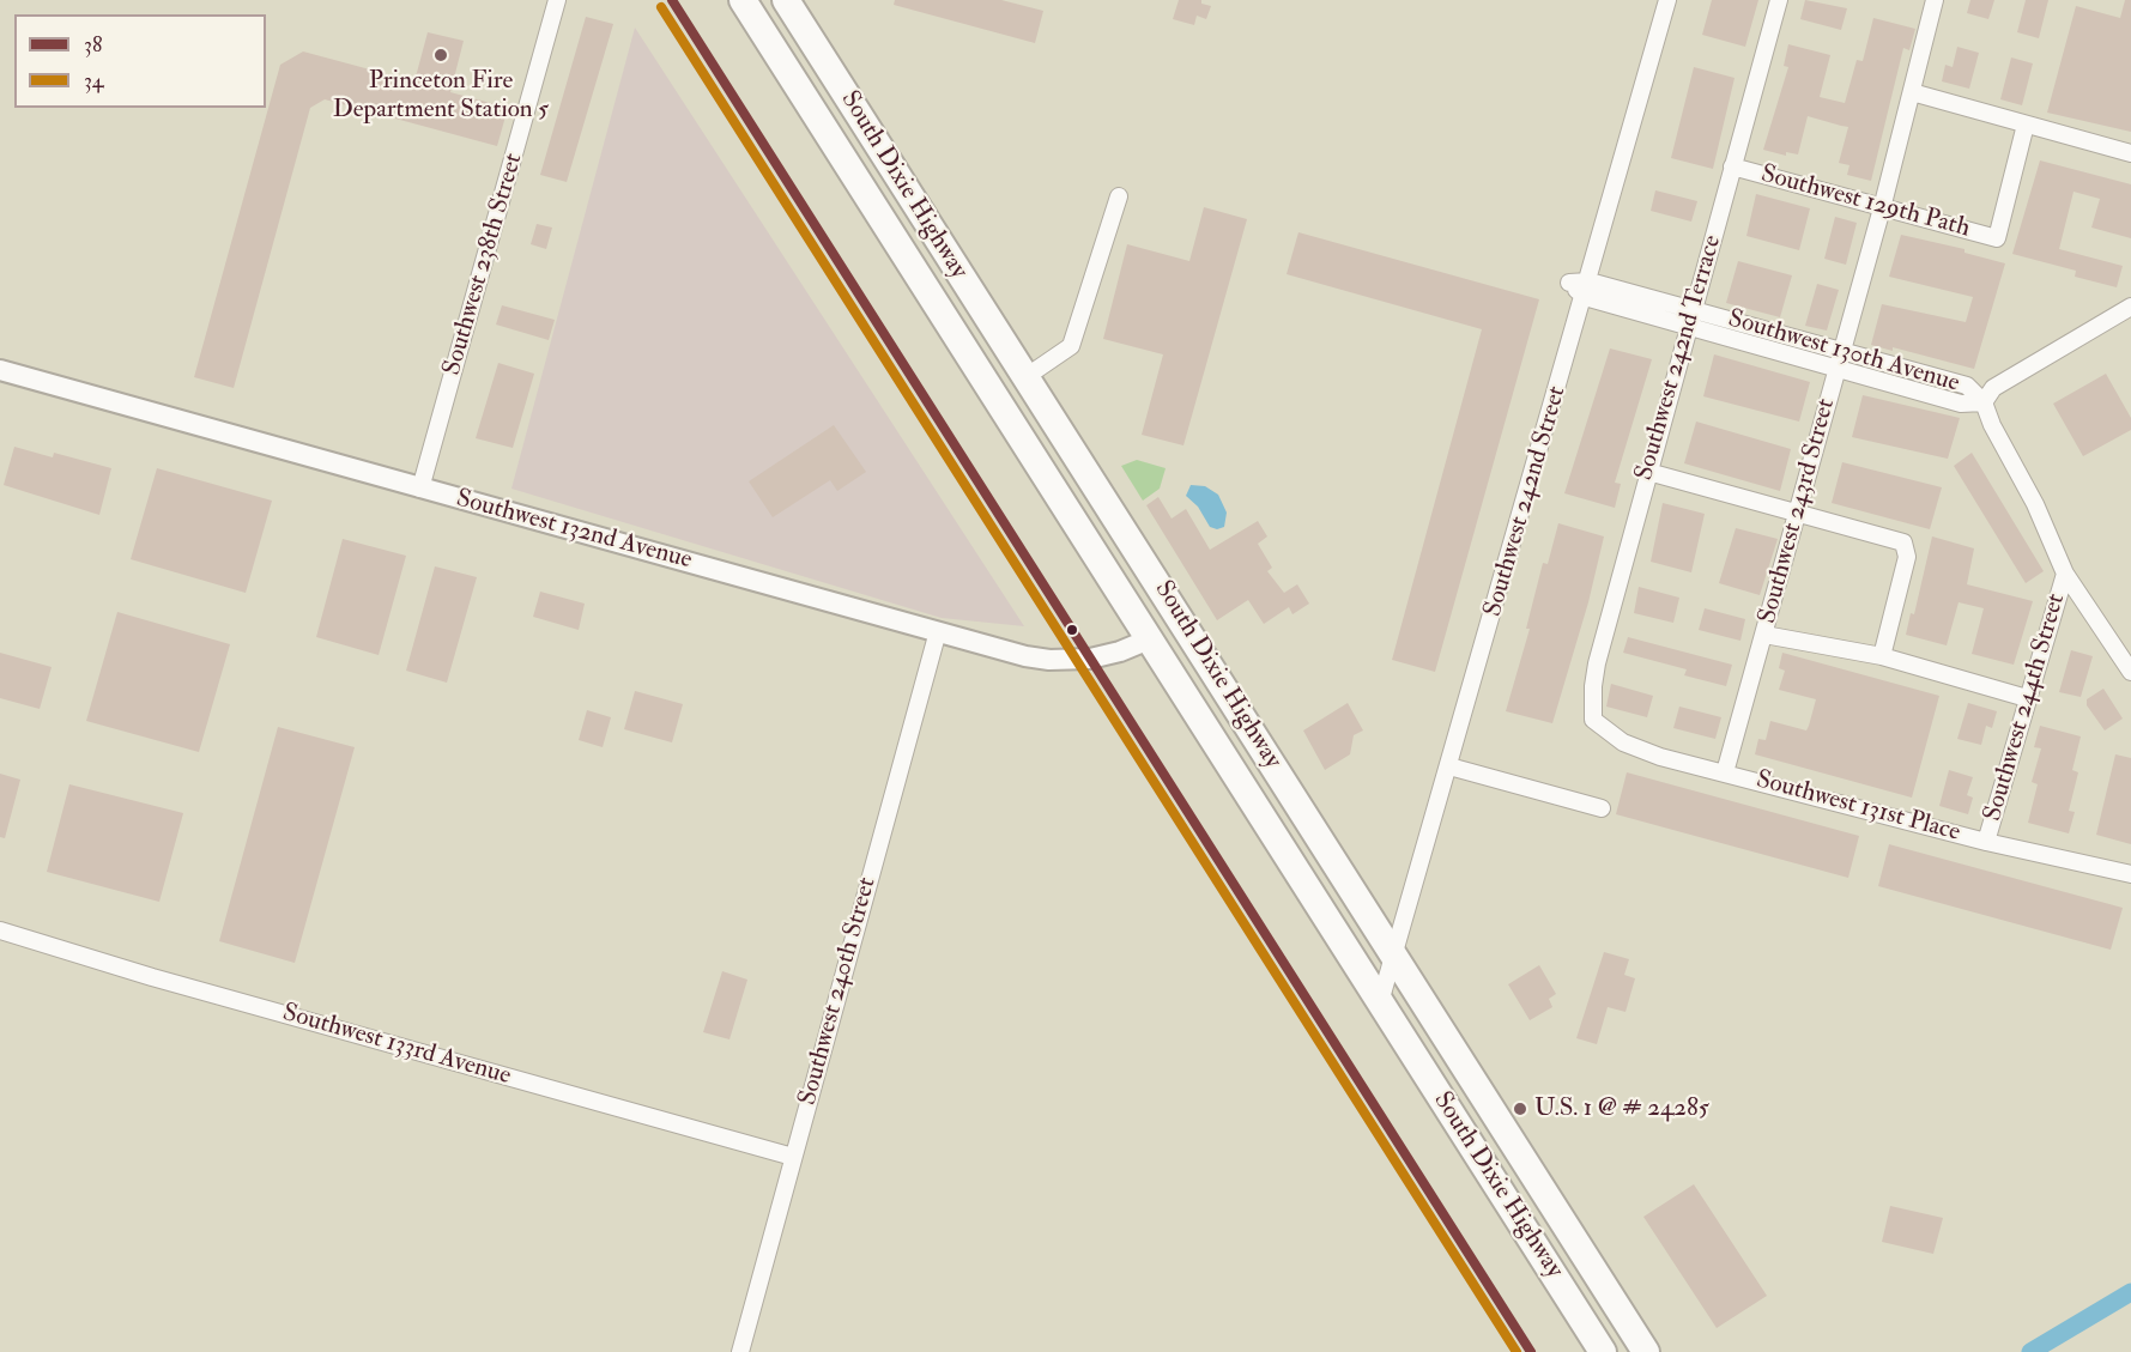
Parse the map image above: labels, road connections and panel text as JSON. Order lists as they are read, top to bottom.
{
  "streets": {
    "highway": ["South Dixie Highway"],
    "street": [
      "Southwest 129th Path",
      "Southwest 238th Street",
      "Southwest 130th Avenue",
      "Southwest 242nd Terrace",
      "Southwest 242nd Street",
      "Southwest 243rd Street",
      "Southwest 132nd Avenue",
      "Southwest 244th Street",
      "Southwest 131st Place",
      "Southwest 240th Street",
      "Southwest 133rd Avenue"
    ]
  },
  "crossings": [
    ["South Dixie Highway", "Southwest 242nd Street"],
    ["South Dixie Highway", "Southwest 132nd Avenue"],
    ["Southwest 129th Path", "Southwest 242nd Terrace"],
    ["Southwest 129th Path", "Southwest 243rd Street"],
    ["Southwest 238th Street", "Southwest 132nd Avenue"],
    ["Southwest 130th Avenue", "Southwest 242nd Terrace"],
    ["Southwest 130th Avenue", "Southwest 242nd Street"],
    ["Southwest 130th Avenue", "Southwest 243rd Street"],
    ["Southwest 242nd Terrace", "Southwest 131st Place"],
    ["Southwest 243rd Street", "Southwest 131st Place"],
    ["Southwest 132nd Avenue", "Southwest 240th Street"],
    ["Southwest 244th Street", "Southwest 131st Place"],
    ["Southwest 240th Street", "Southwest 133rd Avenue"]
  ],
  "places": ["Princeton Fire Department Station 5", "U.S. 1 @ # 24285"],
  "lines": ["transit line 38", "transit line 34"],
  "legend": ["38", "34"]
}
